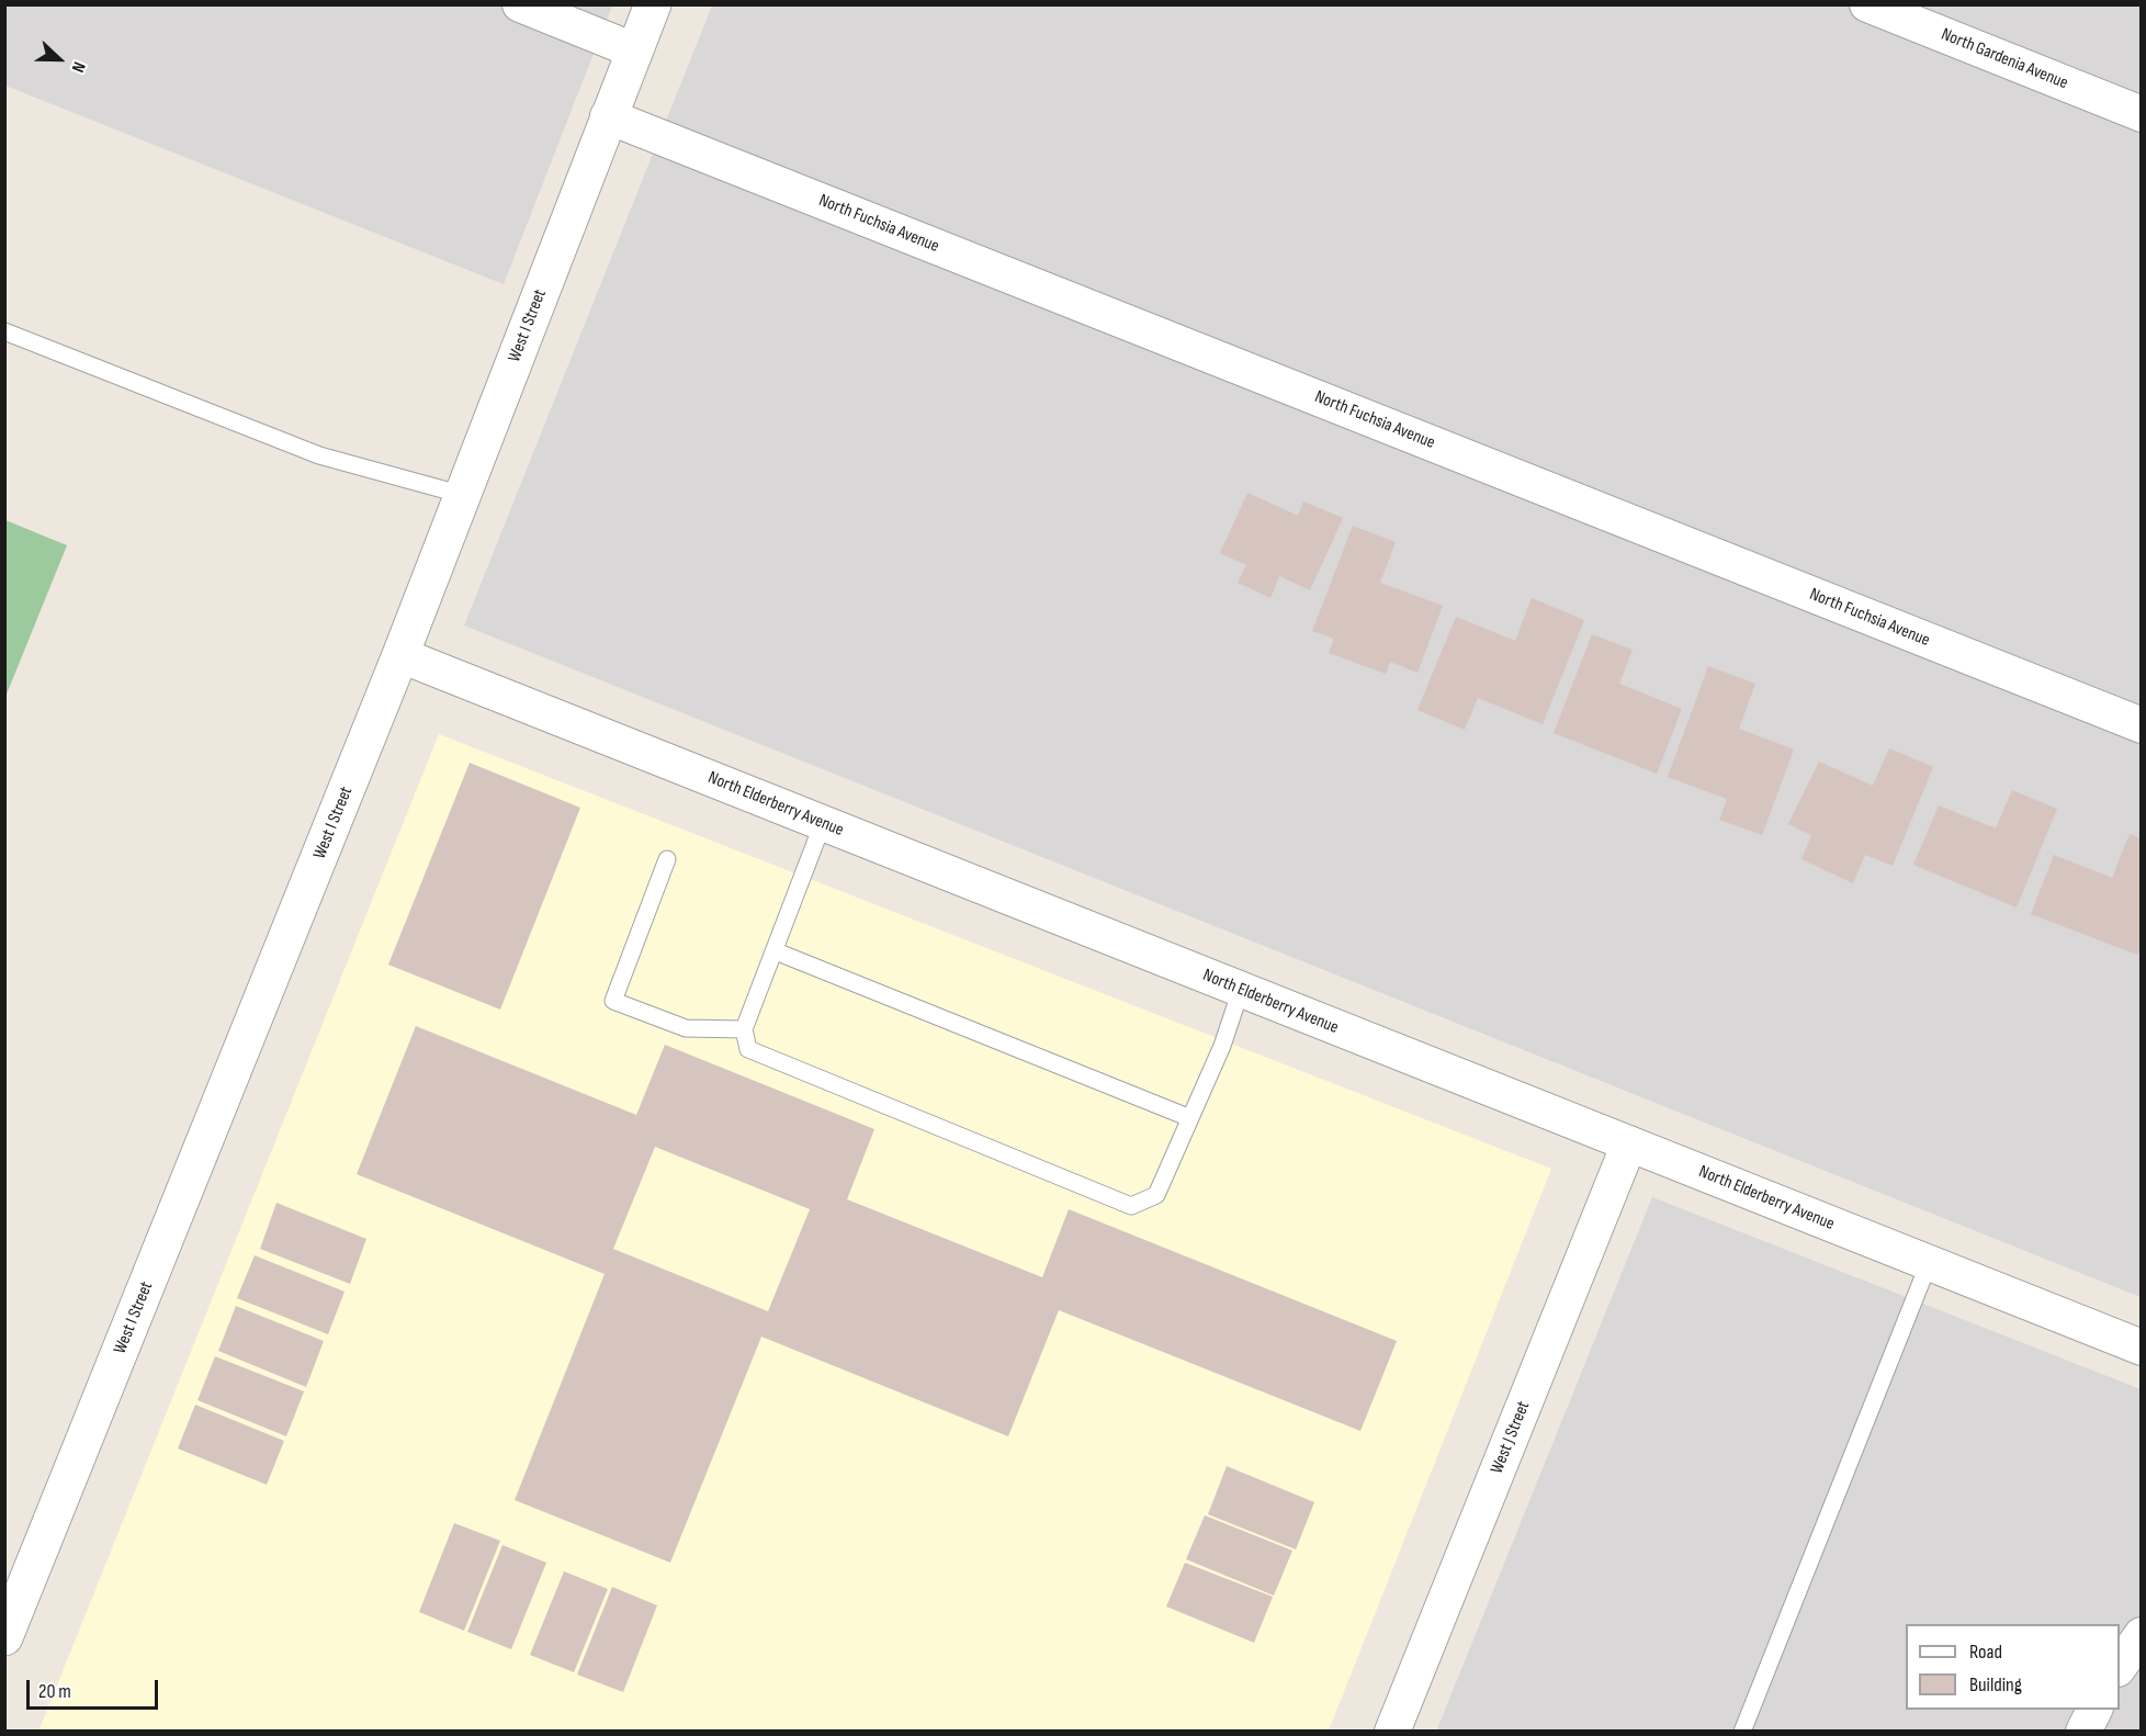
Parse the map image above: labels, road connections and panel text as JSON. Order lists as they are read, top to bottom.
{
  "streets": {
    "street": [
      "North Gardenia Avenue",
      "North Fuchsia Avenue",
      "West I Street",
      "North Elderberry Avenue",
      "West J Street"
    ]
  },
  "crossings": [
    ["North Fuchsia Avenue", "West I Street"],
    ["West I Street", "North Elderberry Avenue"],
    ["North Elderberry Avenue", "West J Street"]
  ],
  "legend": ["Road", "Building"],
  "scale_bar": "20 m",
  "north": "right"
}
